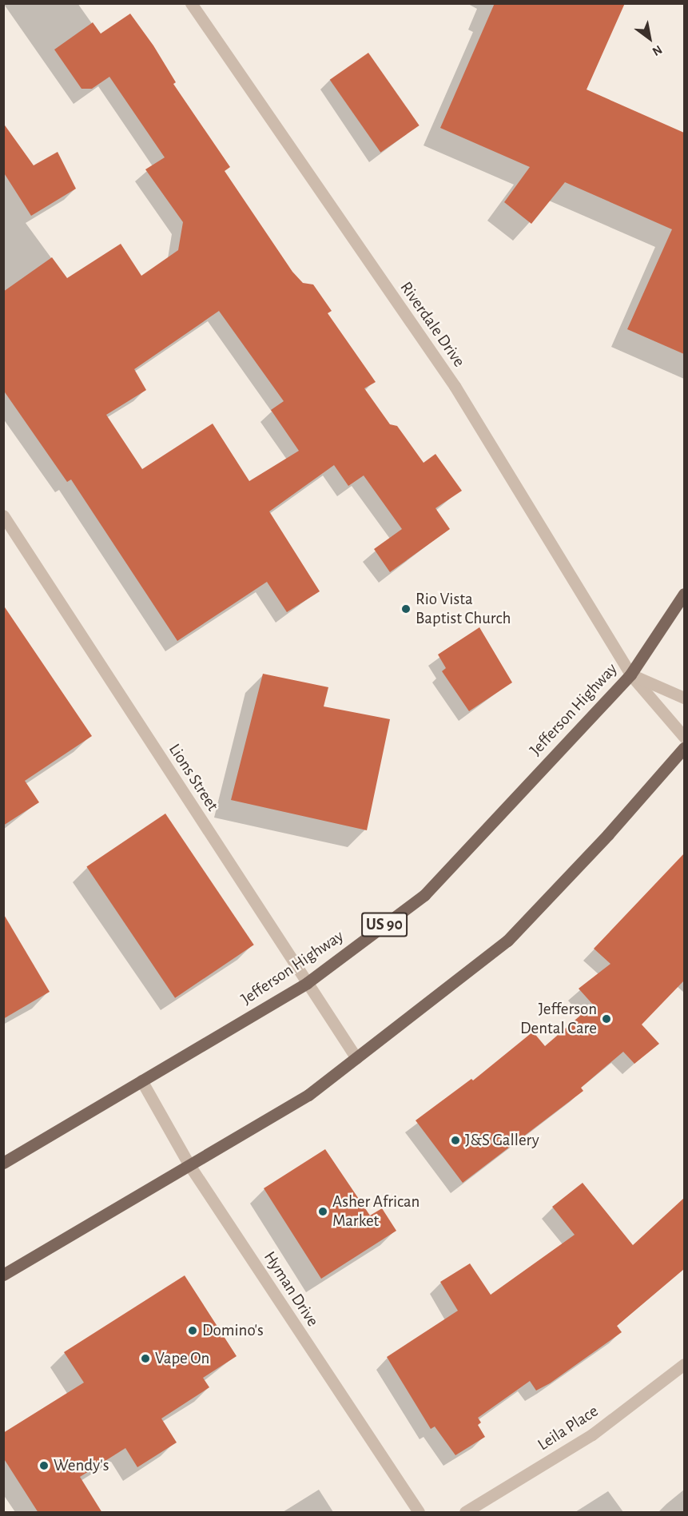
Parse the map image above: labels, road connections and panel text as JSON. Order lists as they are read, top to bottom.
{
  "streets": {
    "main road": ["Jefferson Highway", "US 90"],
    "street": [
      "Riverdale Drive",
      "Lions Street",
      "Hyman Drive",
      "Leila Place"
    ]
  },
  "crossings": [
    ["Riverdale Drive", "Jefferson Highway"],
    ["Jefferson Highway", "Lions Street"],
    ["Jefferson Highway", "Hyman Drive"]
  ],
  "places": [
    "Rio Vista Baptist Church",
    "Jefferson Dental Care",
    "J&S Gallery",
    "Asher African Market",
    "Domino's",
    "Vape On",
    "Wendy's"
  ],
  "north": "bottom right"
}
